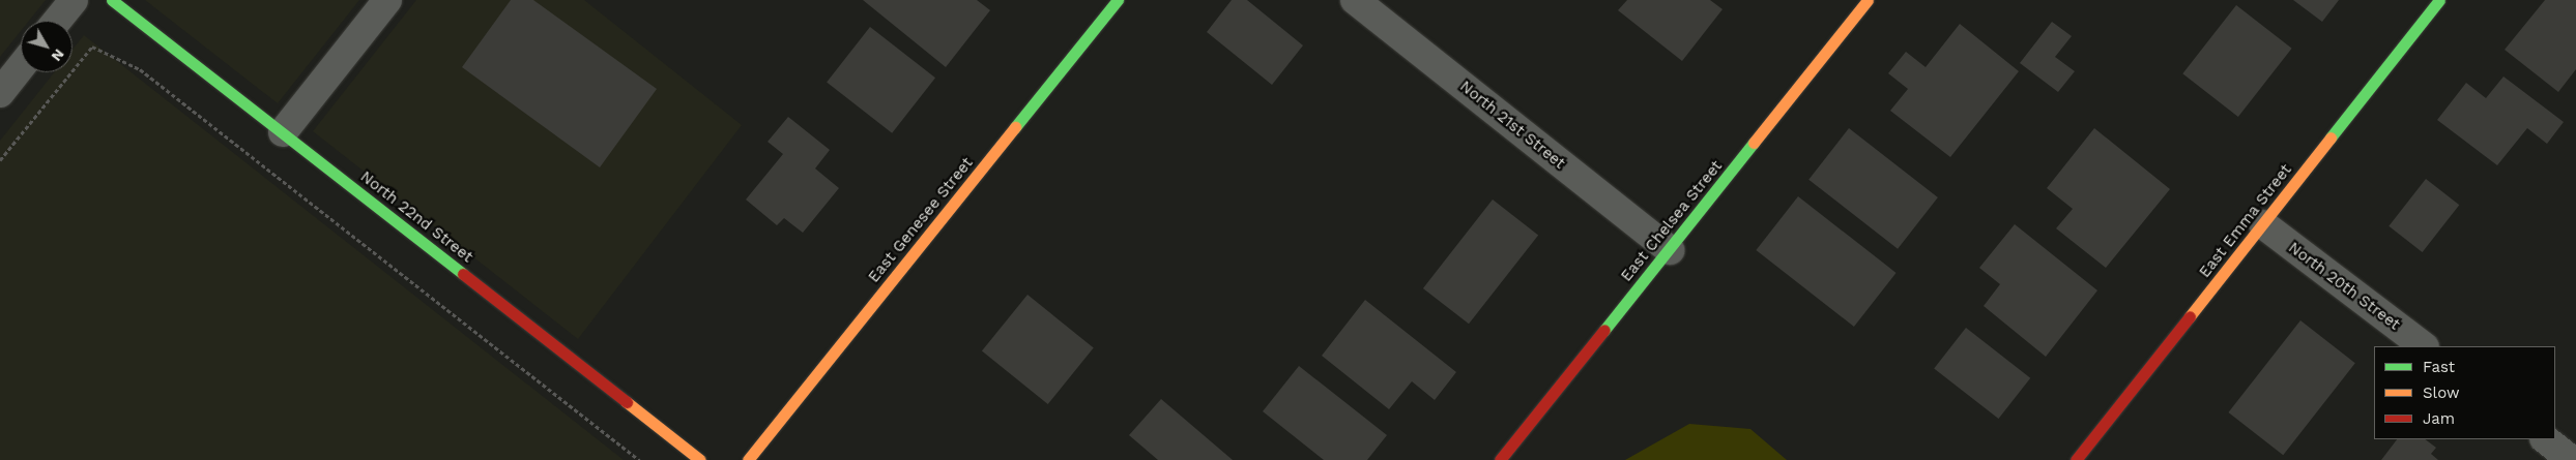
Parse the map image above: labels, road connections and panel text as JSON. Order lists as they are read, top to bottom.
{
  "streets": {
    "street": [
      "North 21st Street",
      "North 22nd Street",
      "East Genesee Street",
      "East Chelsea Street",
      "East Emma Street",
      "North 20th Street"
    ]
  },
  "crossings": [
    ["North 21st Street", "East Chelsea Street"],
    ["East Emma Street", "North 20th Street"]
  ],
  "legend": ["Fast", "Slow", "Jam"],
  "north": "bottom right"
}
